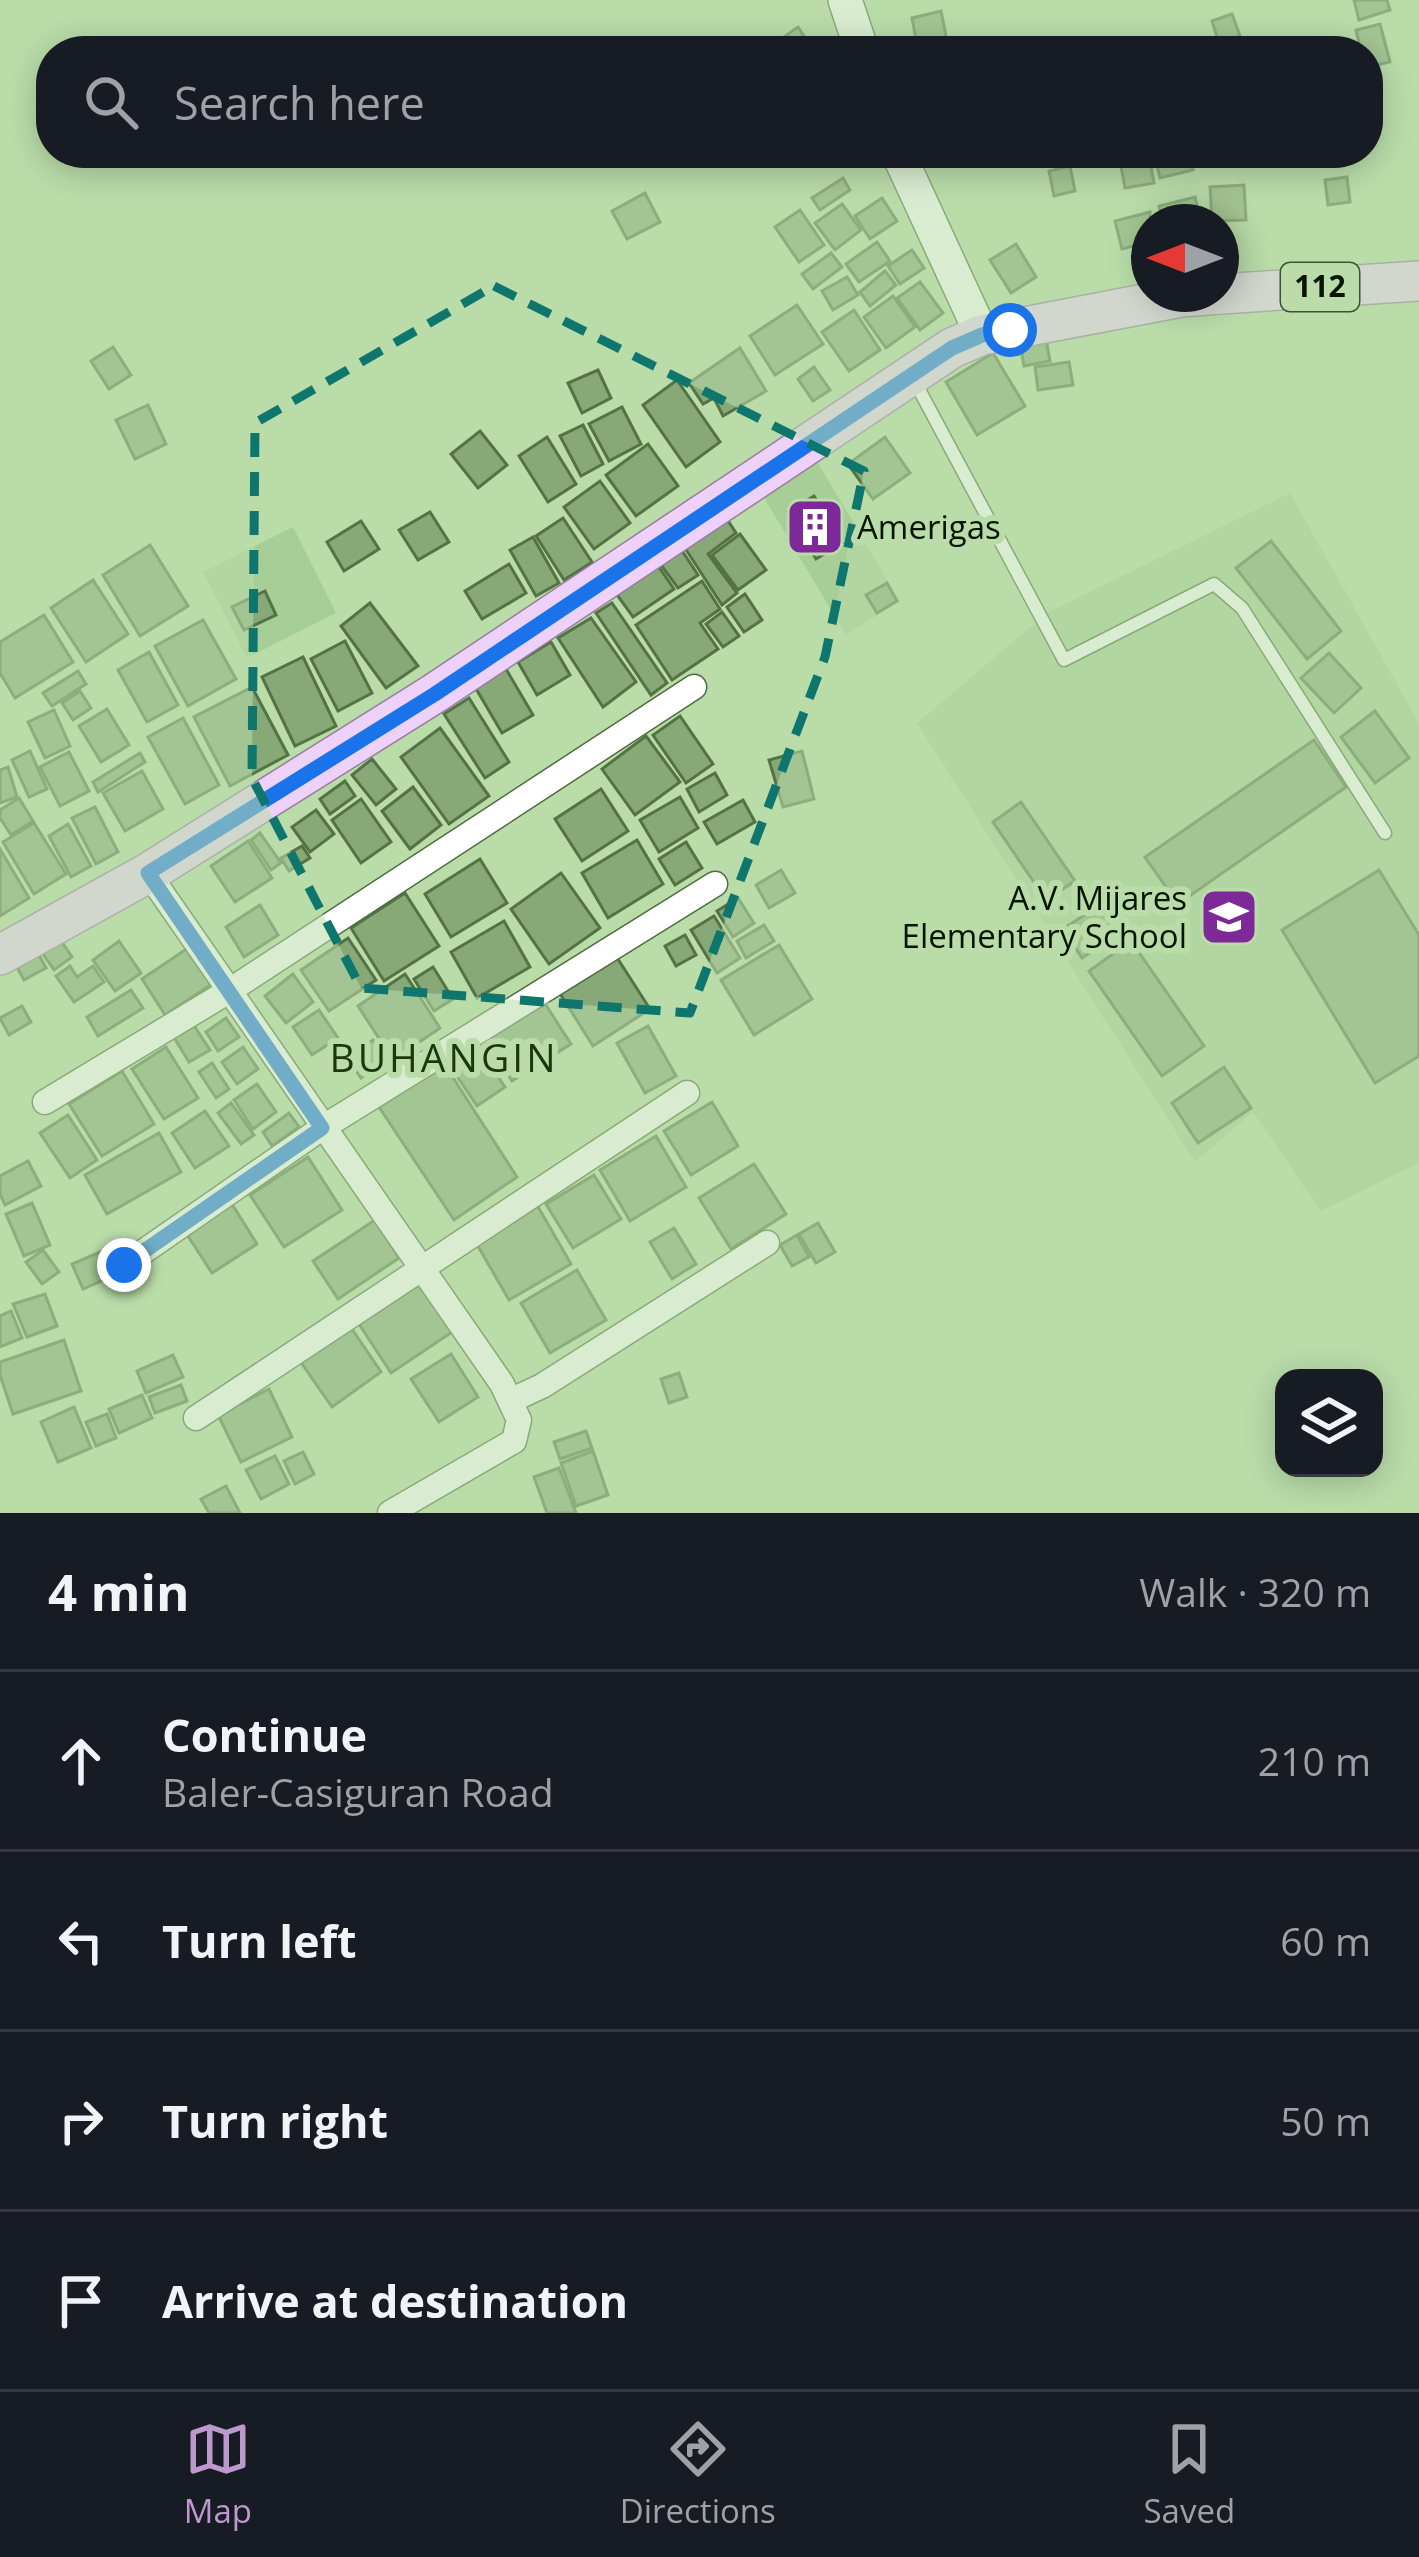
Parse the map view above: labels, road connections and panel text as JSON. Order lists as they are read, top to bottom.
{
  "streets": {
    "main road": ["112"]
  },
  "districts": ["BUHANGIN"],
  "places": {
    "building": ["Amerigas"],
    "school or university": ["A.V. Mijares Elementary School"]
  },
  "north": "left",
  "page": {
    "search": "Search here",
    "heading": ["4 min", "Walk · 320 m"],
    "list": [
      ["Continue", "Baler-Casiguran Road", "210 m"],
      ["Turn left", "60 m"],
      ["Turn right", "50 m"],
      "Arrive at destination"
    ],
    "nav": ["Map", "Directions", "Saved"]
  }
}
